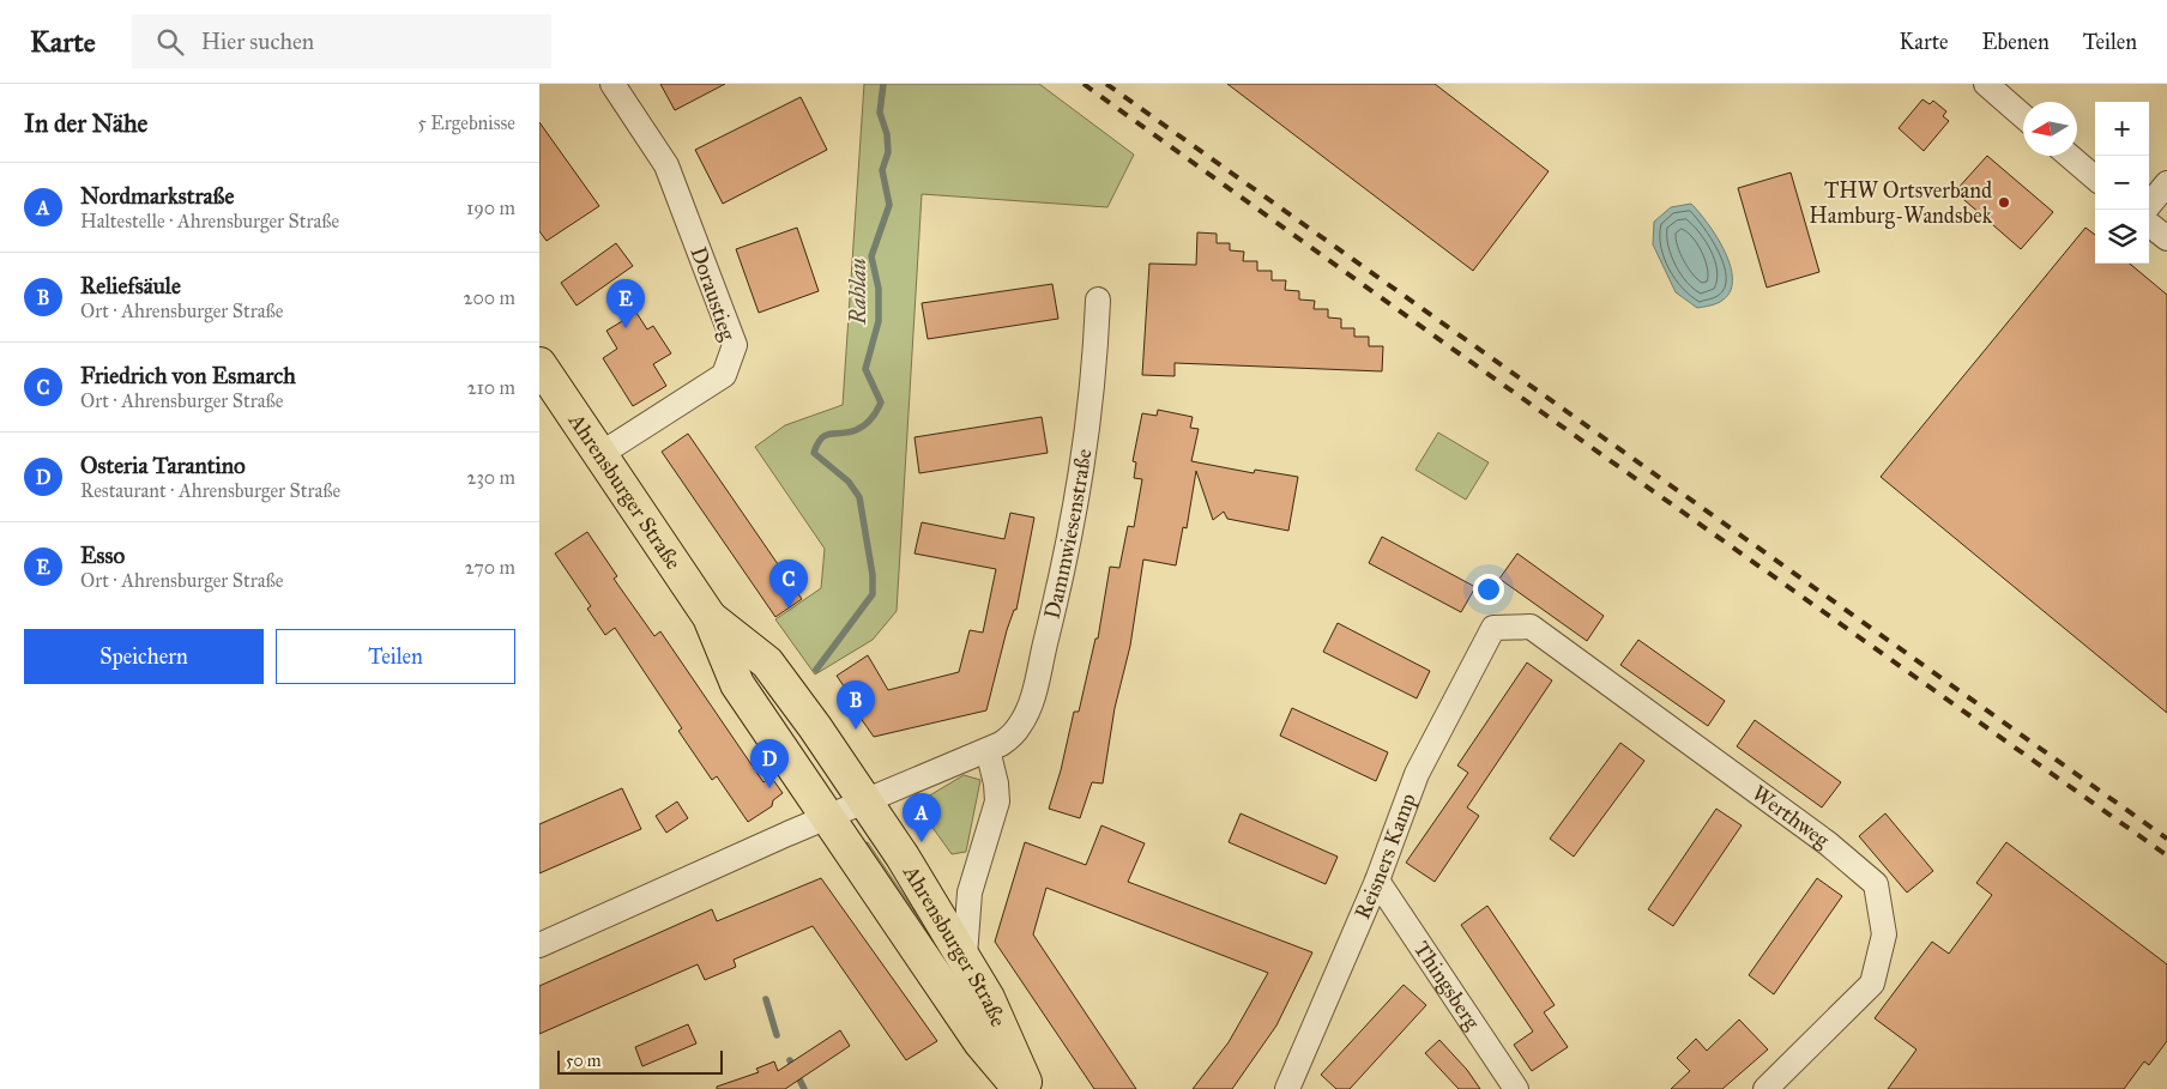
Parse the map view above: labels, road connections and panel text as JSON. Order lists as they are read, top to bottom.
{
  "streets": {
    "main road": ["Ahrensburger Straße"],
    "street": [
      "Doraustieg",
      "Dammwiesenstraße",
      "Werthweg",
      "Reisners Kamp",
      "Thingsberg"
    ]
  },
  "crossings": [
    ["Doraustieg", "Ahrensburger Straße"],
    ["Ahrensburger Straße", "Dammwiesenstraße"],
    ["Werthweg", "Reisners Kamp"],
    ["Reisners Kamp", "Thingsberg"]
  ],
  "water": ["Rahlau"],
  "places": ["THW Ortsverband Hamburg-Wandsbek"],
  "scale_bar": "50 m",
  "north": "left",
  "page": {
    "header": "Karte",
    "search": "Hier suchen",
    "nav": ["Karte", "Ebenen", "Teilen"],
    "heading": ["In der Nähe", "5 Ergebnisse"],
    "map_buttons": ["+", "−"],
    "list": [
      {
        "mark": "A",
        "name": "Nordmarkstraße",
        "note": "Haltestelle · Ahrensburger Straße",
        "value": "190 m"
      },
      {
        "mark": "B",
        "name": "Reliefsäule",
        "note": "Ort · Ahrensburger Straße",
        "value": "200 m"
      },
      {
        "mark": "C",
        "name": "Friedrich von Esmarch",
        "note": "Ort · Ahrensburger Straße",
        "value": "210 m"
      },
      {
        "mark": "D",
        "name": "Osteria Tarantino",
        "note": "Restaurant · Ahrensburger Straße",
        "value": "230 m"
      },
      {
        "mark": "E",
        "name": "Esso",
        "note": "Ort · Ahrensburger Straße",
        "value": "270 m"
      }
    ],
    "pins": [
      "E",
      "C",
      "B",
      "D",
      "A"
    ],
    "buttons": ["Speichern", "Teilen"],
    "scale": "50 m"
  }
}
